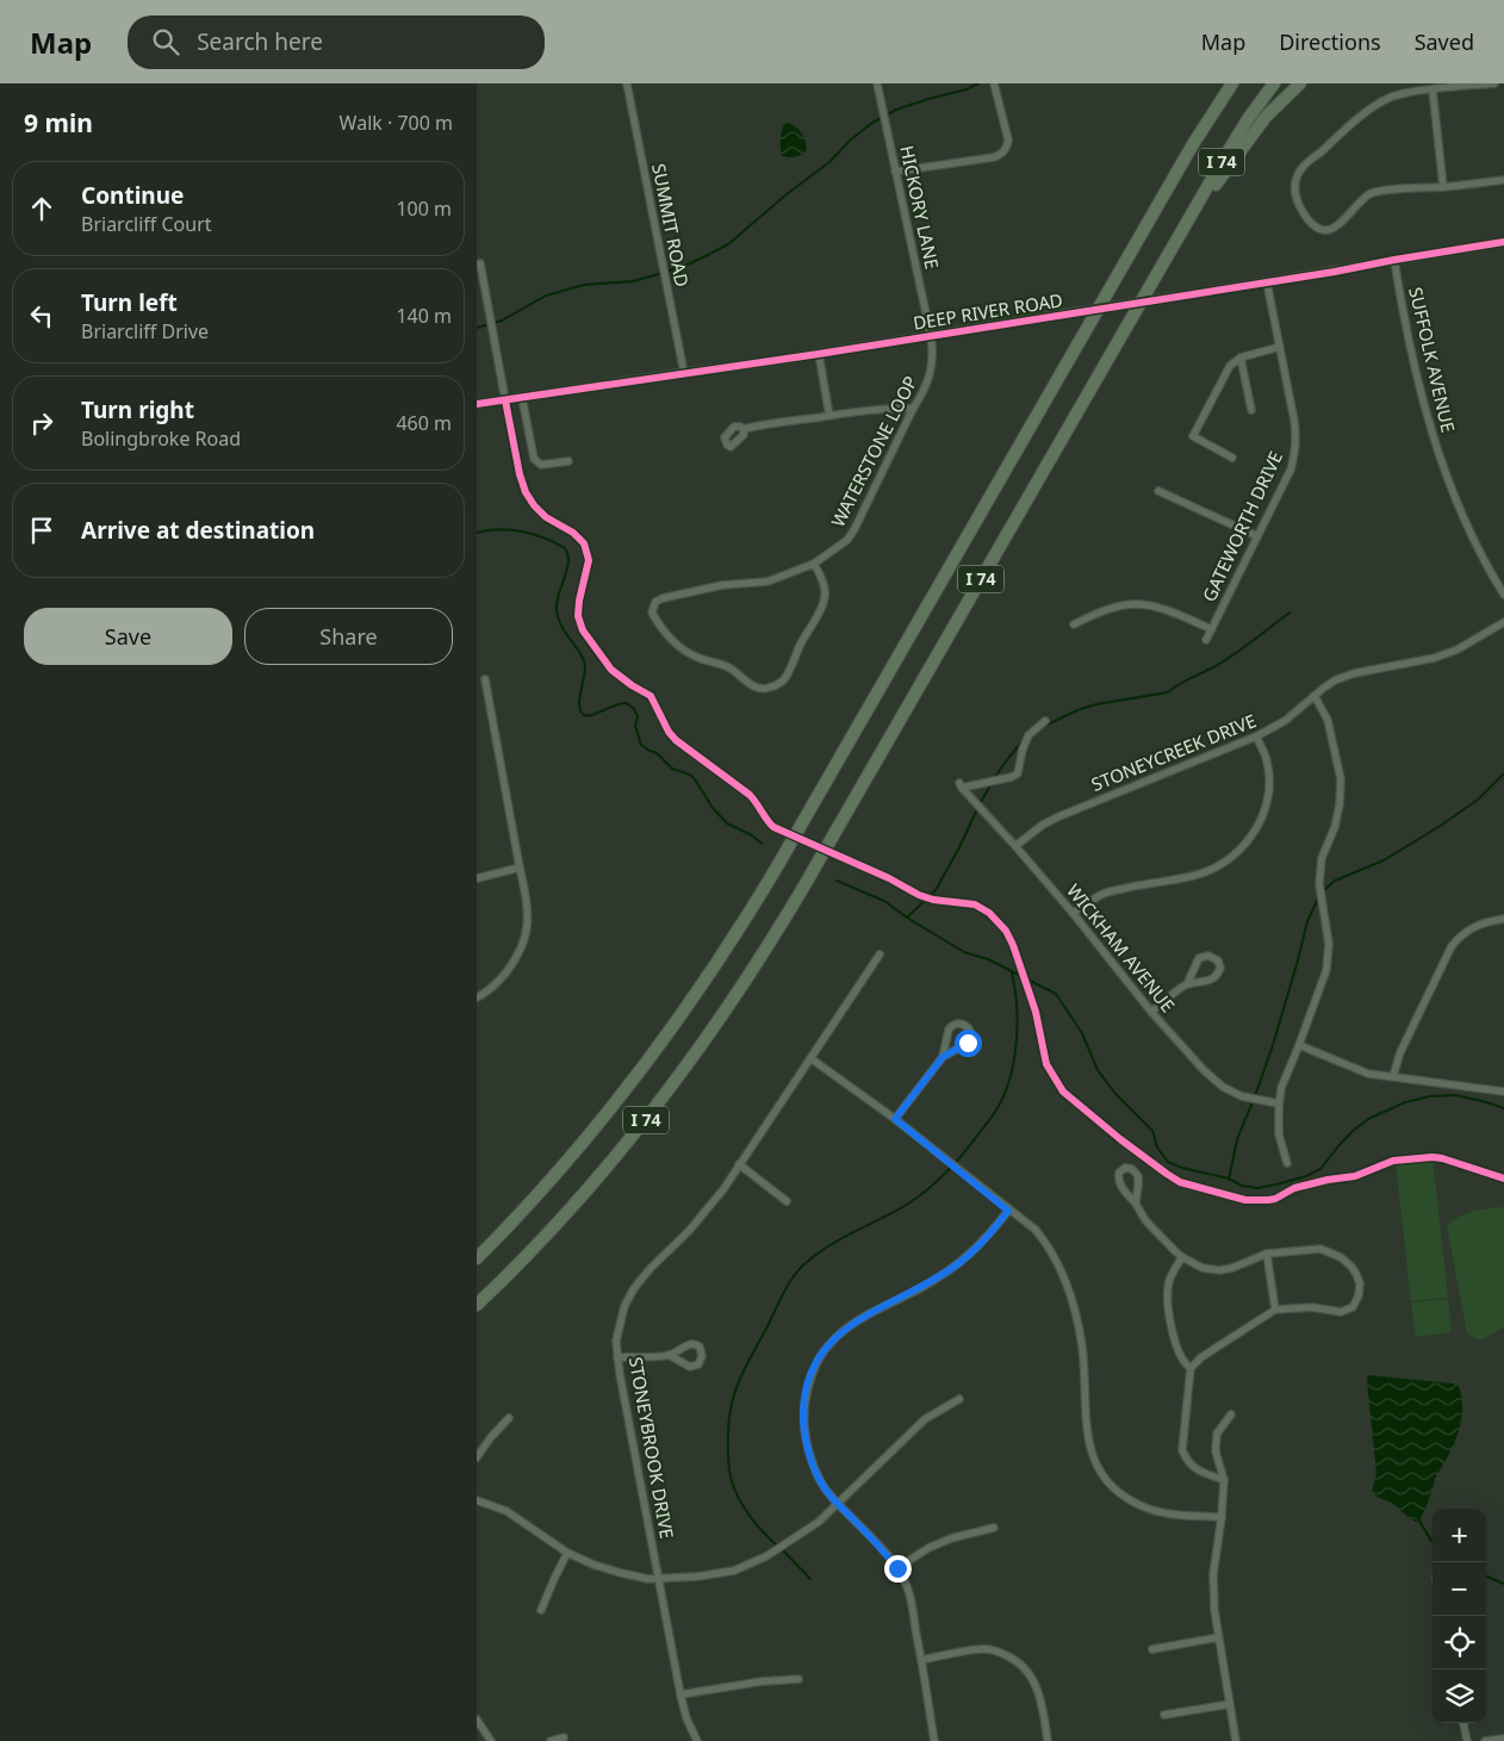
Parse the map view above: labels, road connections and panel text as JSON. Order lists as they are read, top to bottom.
{
  "streets": {
    "highway": ["I 74"],
    "street": [
      "HICKORY LANE",
      "SUMMIT ROAD",
      "DEEP RIVER ROAD",
      "SUFFOLK AVENUE",
      "WATERSTONE LOOP",
      "GATEWORTH DRIVE",
      "STONEYCREEK DRIVE",
      "WICKHAM AVENUE",
      "STONEYBROOK DRIVE"
    ]
  },
  "crossings": [
    ["HICKORY LANE", "DEEP RIVER ROAD"],
    ["HICKORY LANE", "WATERSTONE LOOP"],
    ["SUMMIT ROAD", "DEEP RIVER ROAD"],
    ["DEEP RIVER ROAD", "SUFFOLK AVENUE"],
    ["DEEP RIVER ROAD", "WATERSTONE LOOP"],
    ["DEEP RIVER ROAD", "GATEWORTH DRIVE"],
    ["STONEYCREEK DRIVE", "WICKHAM AVENUE"]
  ],
  "page": {
    "header": "Map",
    "search": "Search here",
    "nav": ["Map", "Directions", "Saved"],
    "heading": ["9 min", "Walk · 700 m"],
    "list": [
      ["Continue", "Briarcliff Court", "100 m"],
      ["Turn left", "Briarcliff Drive", "140 m"],
      ["Turn right", "Bolingbroke Road", "460 m"],
      "Arrive at destination"
    ],
    "buttons": ["Save", "Share"],
    "map_buttons": ["+", "−"]
  }
}
